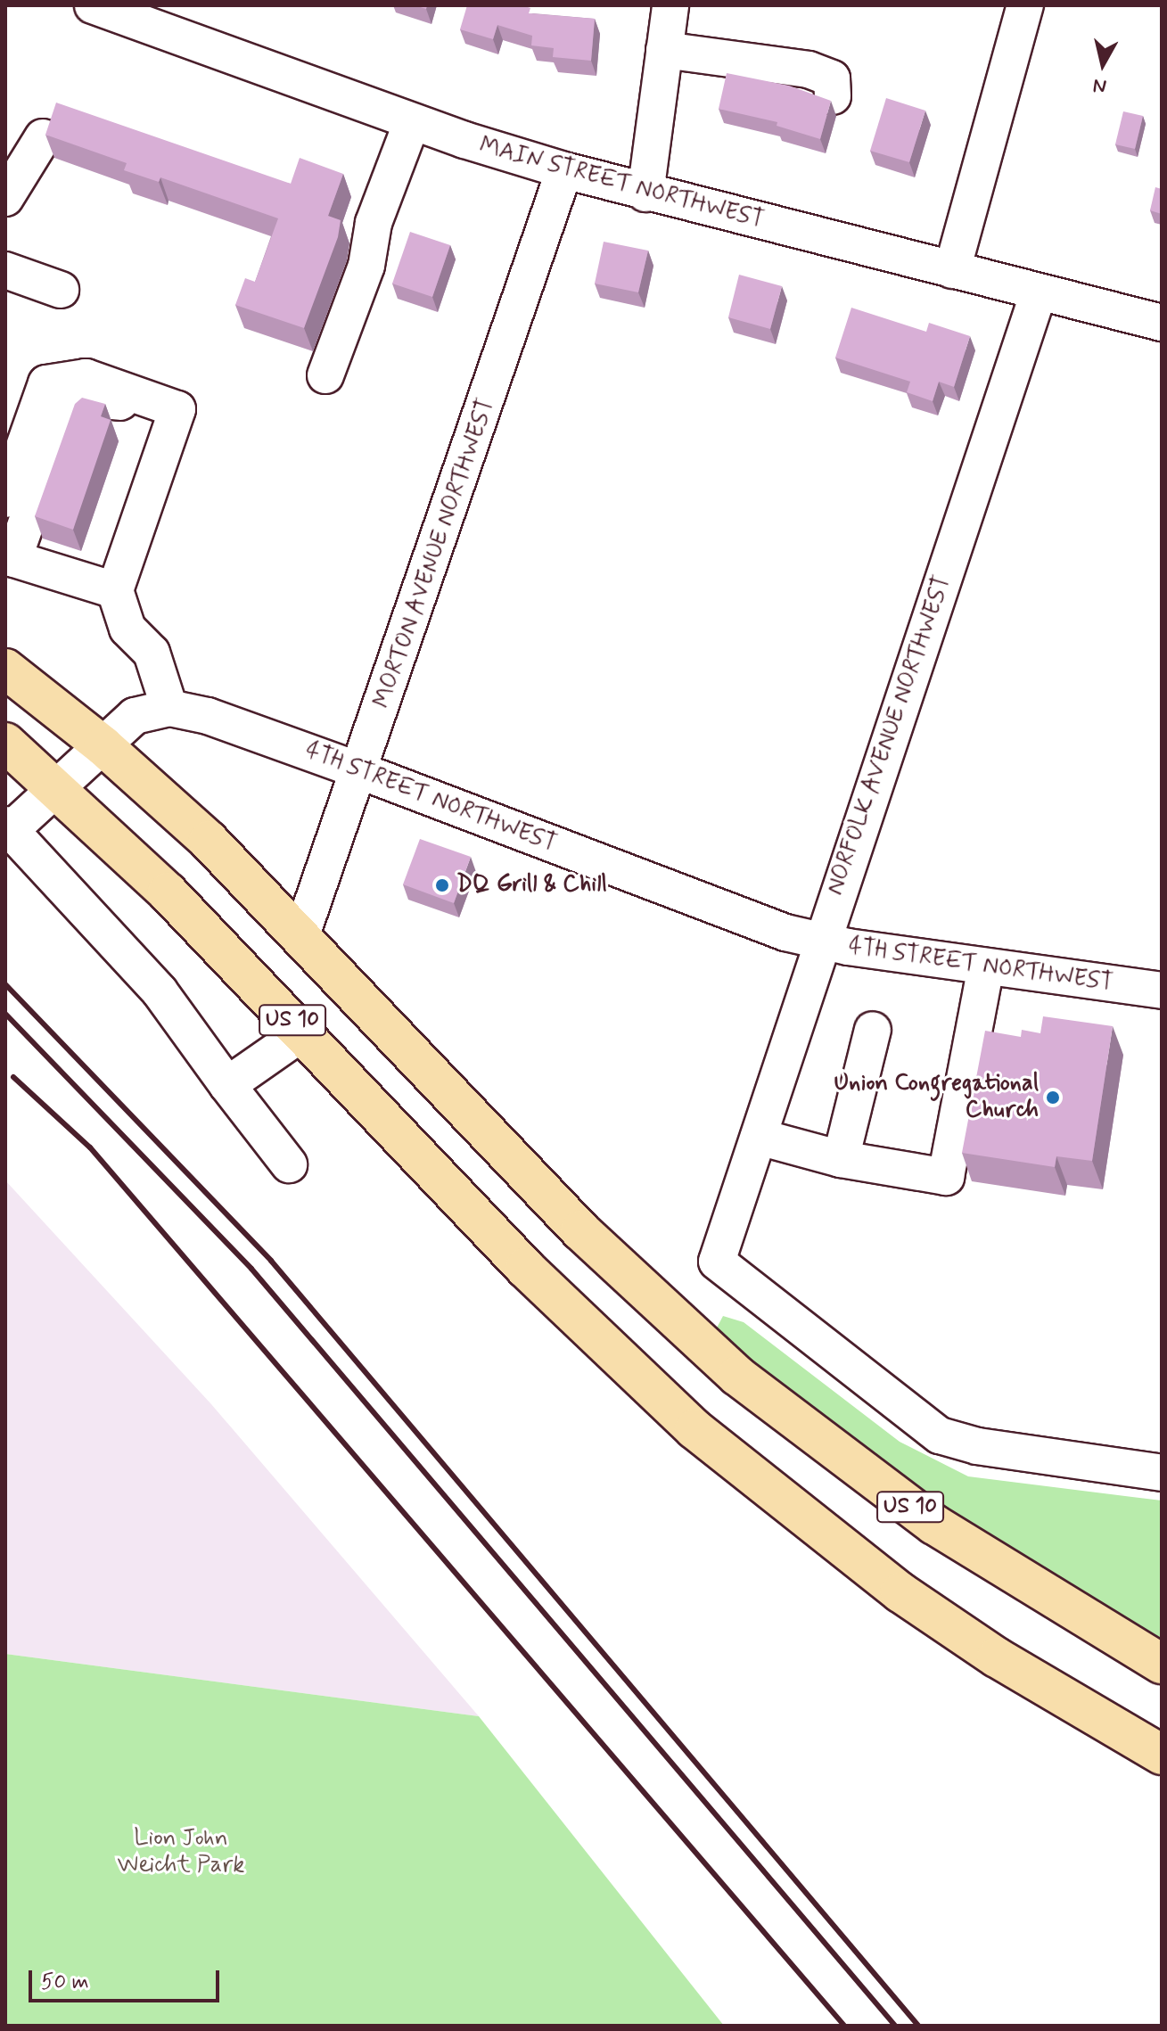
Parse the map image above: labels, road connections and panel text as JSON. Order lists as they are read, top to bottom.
{
  "streets": {
    "highway": ["US 10"],
    "street": [
      "MAIN STREET NORTHWEST",
      "MORTON AVENUE NORTHWEST",
      "NORFOLK AVENUE NORTHWEST",
      "4TH STREET NORTHWEST"
    ]
  },
  "crossings": [
    ["MAIN STREET NORTHWEST", "MORTON AVENUE NORTHWEST"],
    ["MAIN STREET NORTHWEST", "NORFOLK AVENUE NORTHWEST"],
    ["MORTON AVENUE NORTHWEST", "4TH STREET NORTHWEST"],
    ["MORTON AVENUE NORTHWEST", "US 10"],
    ["NORFOLK AVENUE NORTHWEST", "4TH STREET NORTHWEST"],
    ["4TH STREET NORTHWEST", "US 10"]
  ],
  "parks": ["Lion John Weicht Park"],
  "places": ["DQ Grill & Chill", "Union Congregational Church"],
  "scale_bar": "50 m",
  "north": "bottom"
}
